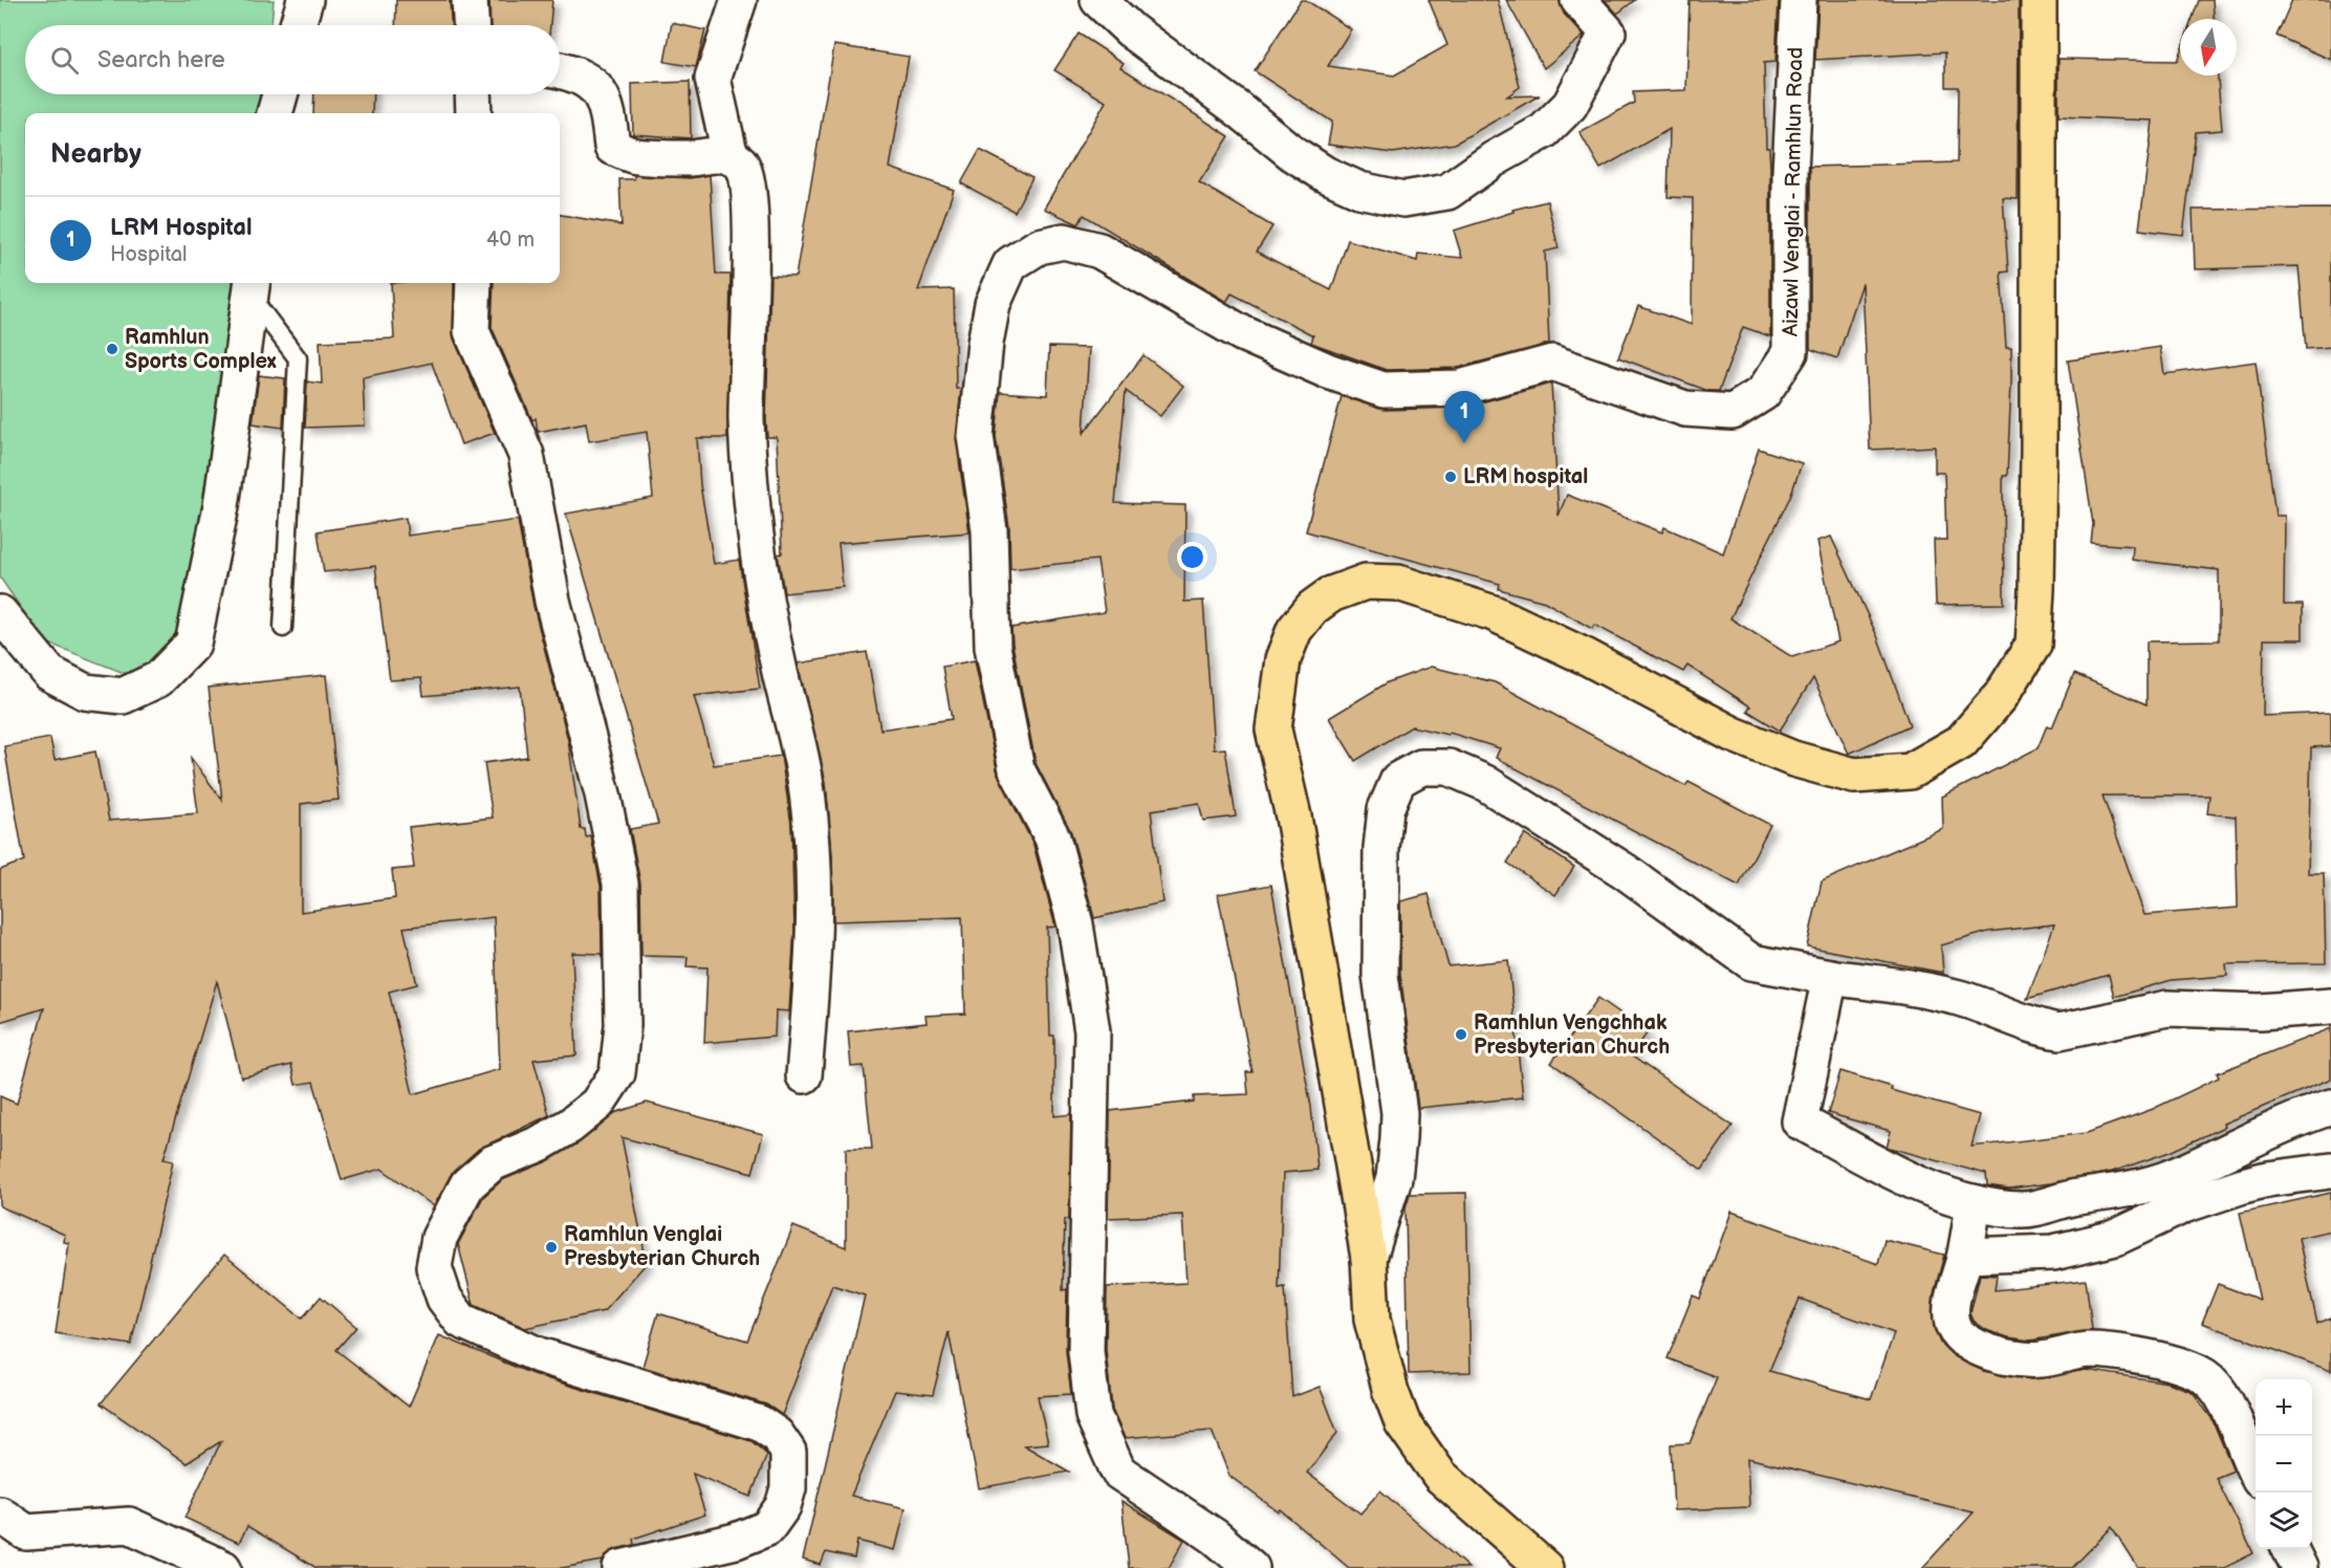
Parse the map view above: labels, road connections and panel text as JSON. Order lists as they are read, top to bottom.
{
  "streets": {
    "street": ["Aizawl Venglai - Ramhlun Road"]
  },
  "places": [
    "Ramhlun Sports Complex",
    "LRM hospital",
    "Ramhlun Vengchhak Presbyterian Church",
    "Ramhlun Venglai Presbyterian Church"
  ],
  "north": "bottom",
  "page": {
    "search": "Search here",
    "heading": "Nearby",
    "list": [
      {
        "mark": "1",
        "name": "LRM Hospital",
        "note": "Hospital",
        "value": "40 m"
      }
    ],
    "pins": "1",
    "map_buttons": ["+", "−"]
  }
}
